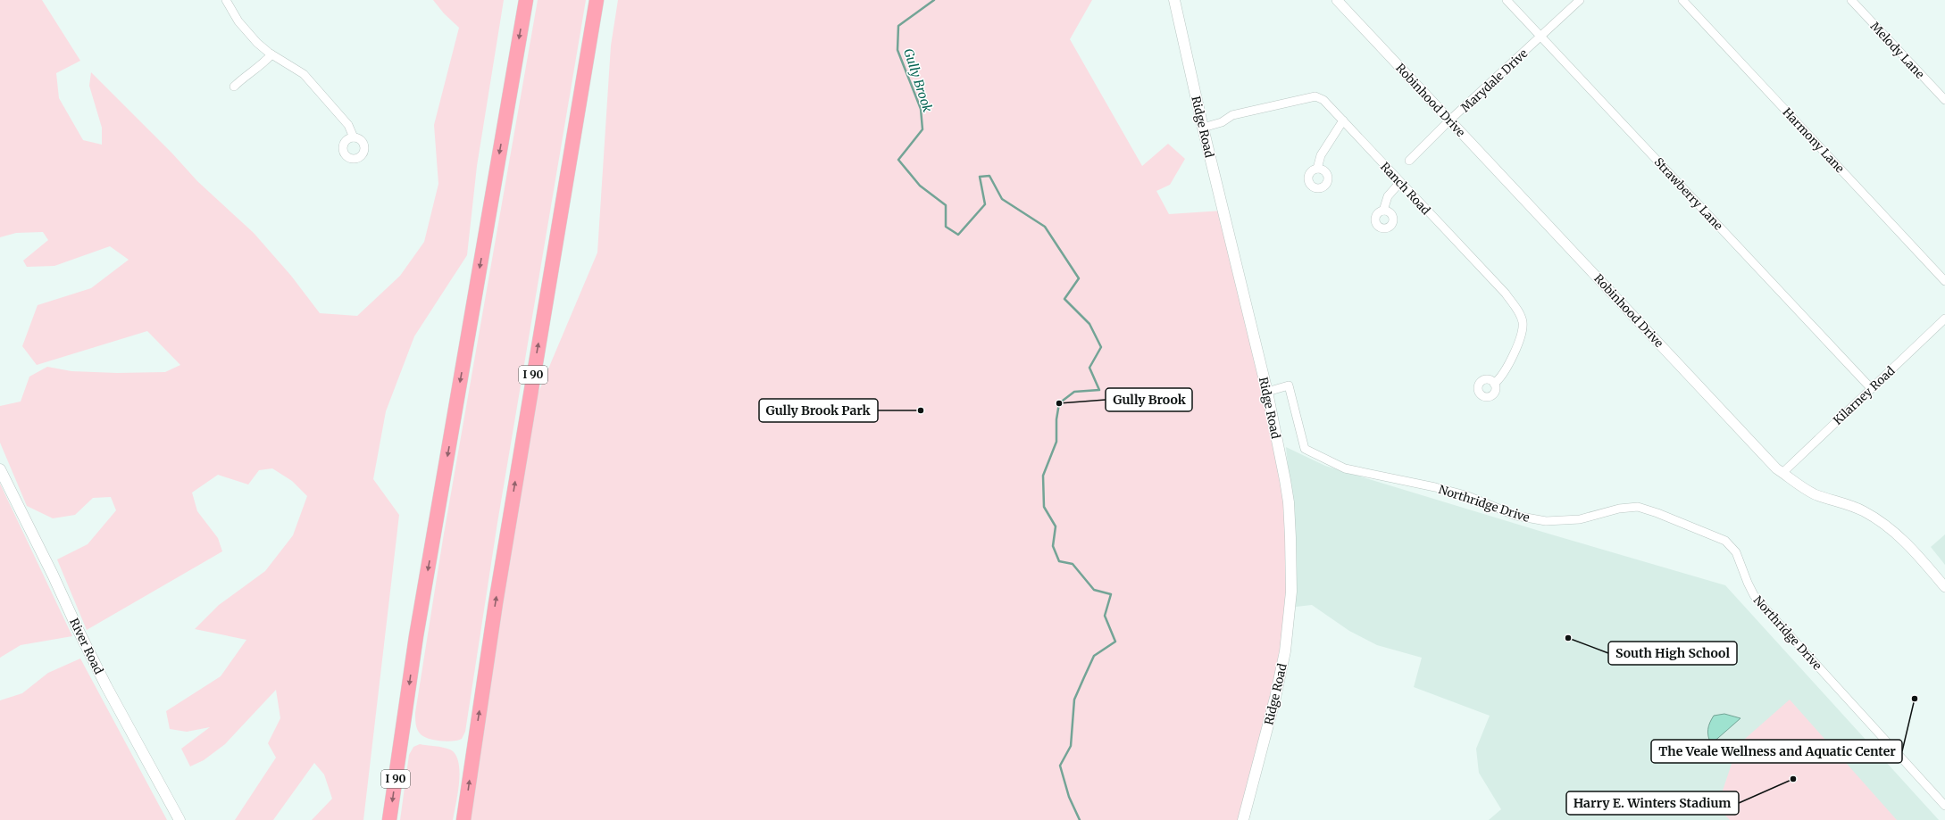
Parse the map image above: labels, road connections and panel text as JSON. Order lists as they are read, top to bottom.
{
  "streets": {
    "highway": ["I 90"],
    "main road": ["Ridge Road", "River Road"],
    "street": [
      "Melody Lane",
      "Marydale Drive",
      "Robinhood Drive",
      "Harmony Lane",
      "Ranch Road",
      "Strawberry Lane",
      "Kilarney Road",
      "Northridge Drive"
    ]
  },
  "crossings": [
    ["Marydale Drive", "Robinhood Drive"],
    ["Marydale Drive", "Strawberry Lane"],
    ["Robinhood Drive", "Kilarney Road"],
    ["Ridge Road", "Ranch Road"],
    ["Ridge Road", "Northridge Drive"],
    ["Strawberry Lane", "Kilarney Road"]
  ],
  "water": ["Gully Brook"],
  "places": [
    "Gully Brook",
    "Gully Brook Park",
    "South High School",
    "The Veale Wellness and Aquatic Center",
    "Harry E. Winters Stadium"
  ]
}
